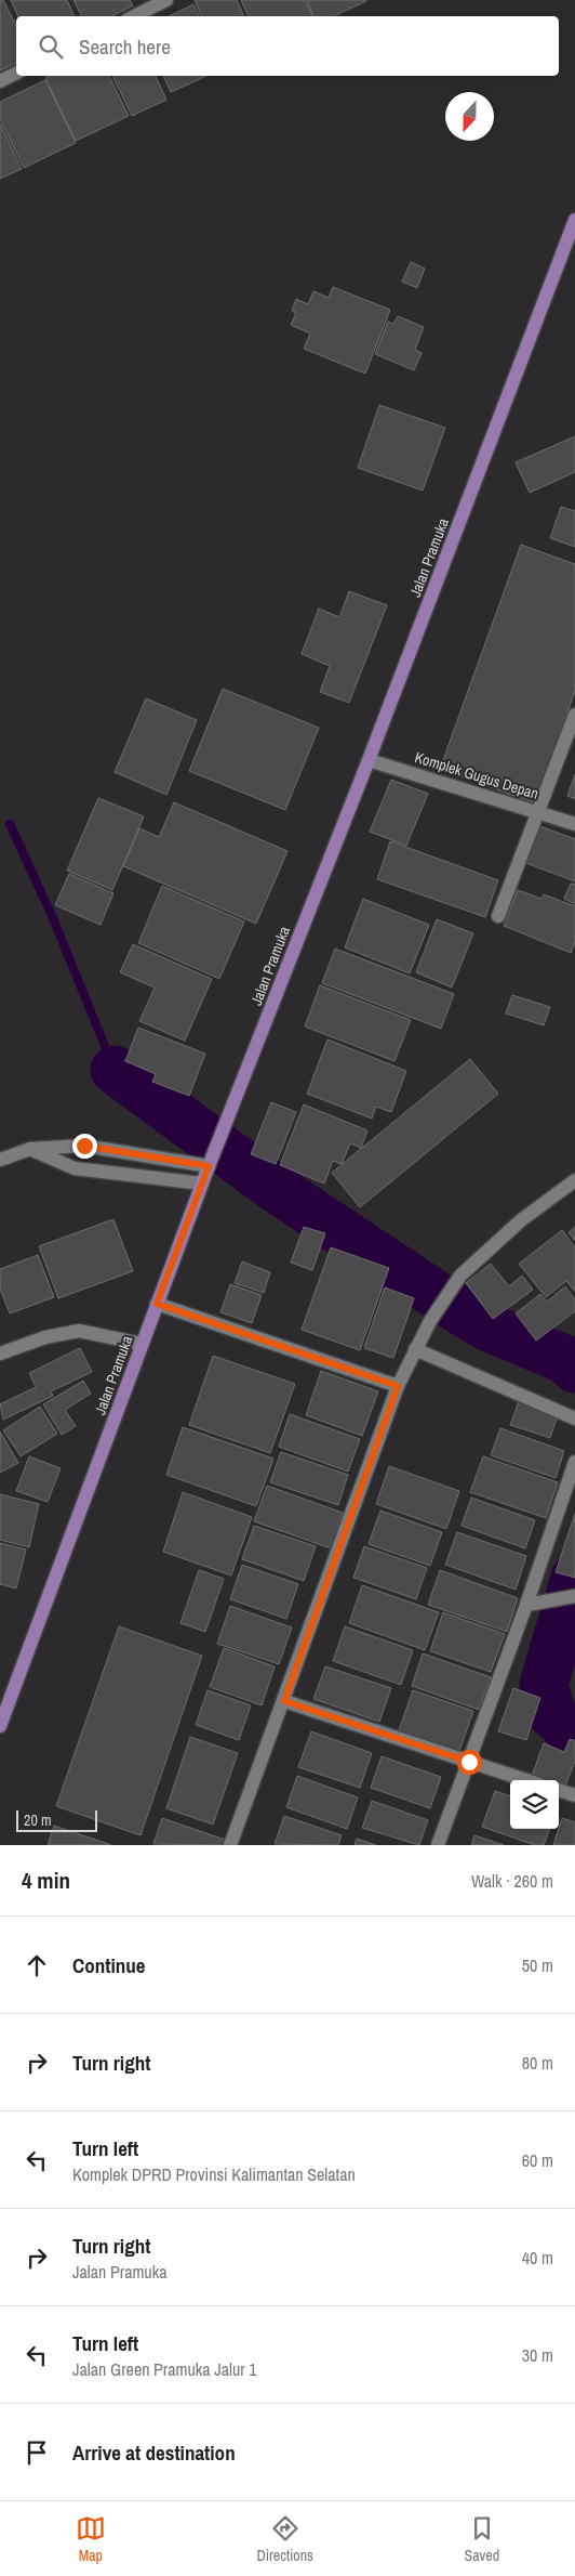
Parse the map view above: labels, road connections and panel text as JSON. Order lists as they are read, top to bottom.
{
  "streets": {
    "main road": ["Jalan Pramuka"],
    "street": ["Komplek Gugus Depan"]
  },
  "crossings": [
    ["Jalan Pramuka", "Komplek Gugus Depan"]
  ],
  "scale_bar": "20 m",
  "north": "bottom",
  "page": {
    "search": "Search here",
    "scale": "20 m",
    "heading": ["4 min", "Walk · 260 m"],
    "list": [
      ["Continue", "50 m"],
      ["Turn right", "80 m"],
      ["Turn left", "Komplek DPRD Provinsi Kalimantan Selatan", "60 m"],
      ["Turn right", "Jalan Pramuka", "40 m"],
      ["Turn left", "Jalan Green Pramuka Jalur 1", "30 m"],
      "Arrive at destination"
    ],
    "nav": ["Map", "Directions", "Saved"]
  }
}
